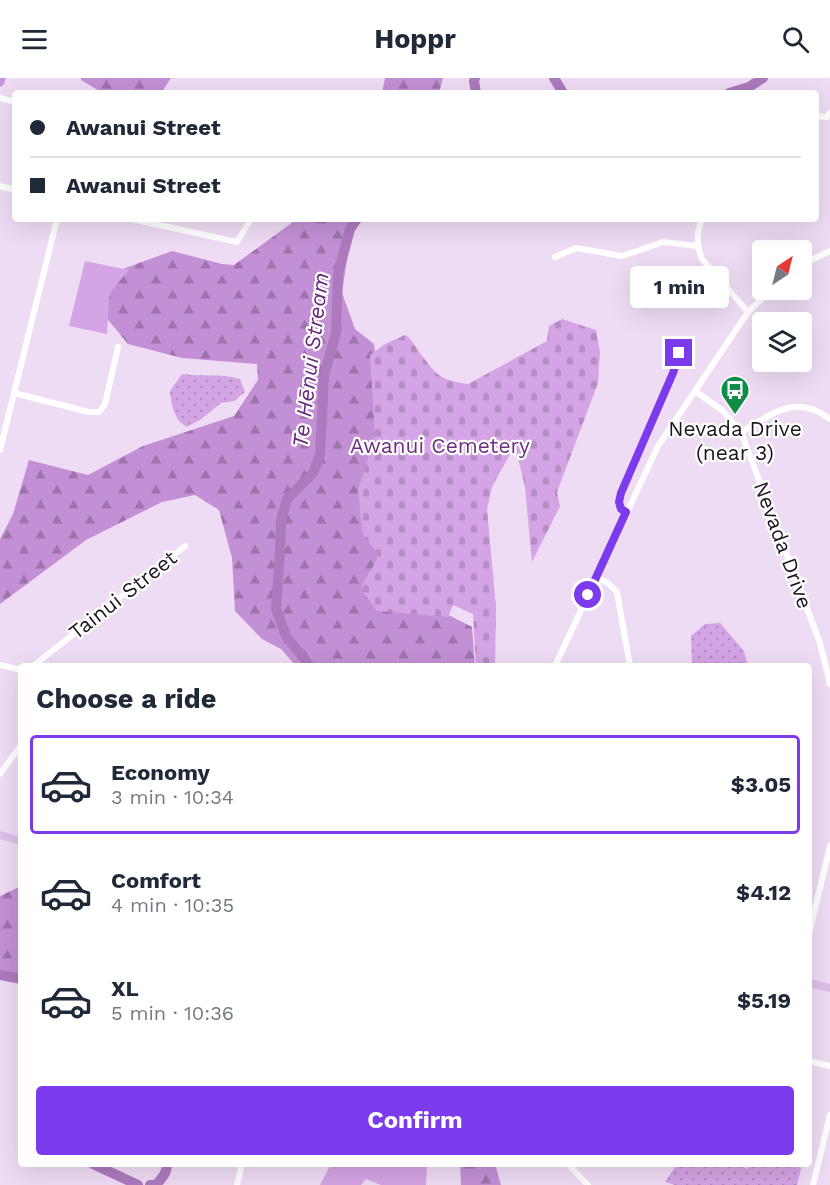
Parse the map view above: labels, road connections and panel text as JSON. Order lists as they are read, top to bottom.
{
  "streets": {
    "street": ["Nevada Drive", "Tainui Street"]
  },
  "water": ["Te Hēnui Stream"],
  "parks": ["Awanui Cemetery"],
  "places": {
    "bus stop": ["Nevada Drive (near 3)"]
  },
  "north": "top right",
  "page": {
    "header": "Hoppr",
    "banner": ["Awanui Street", "Awanui Street"],
    "bubble": "1 min",
    "heading": "Choose a ride",
    "list": [
      {
        "name": "Economy",
        "note": "3 min · 10:34",
        "value": "$3.05"
      },
      {
        "name": "Comfort",
        "note": "4 min · 10:35",
        "value": "$4.12"
      },
      {
        "name": "XL",
        "note": "5 min · 10:36",
        "value": "$5.19"
      }
    ],
    "buttons": "Confirm"
  }
}
